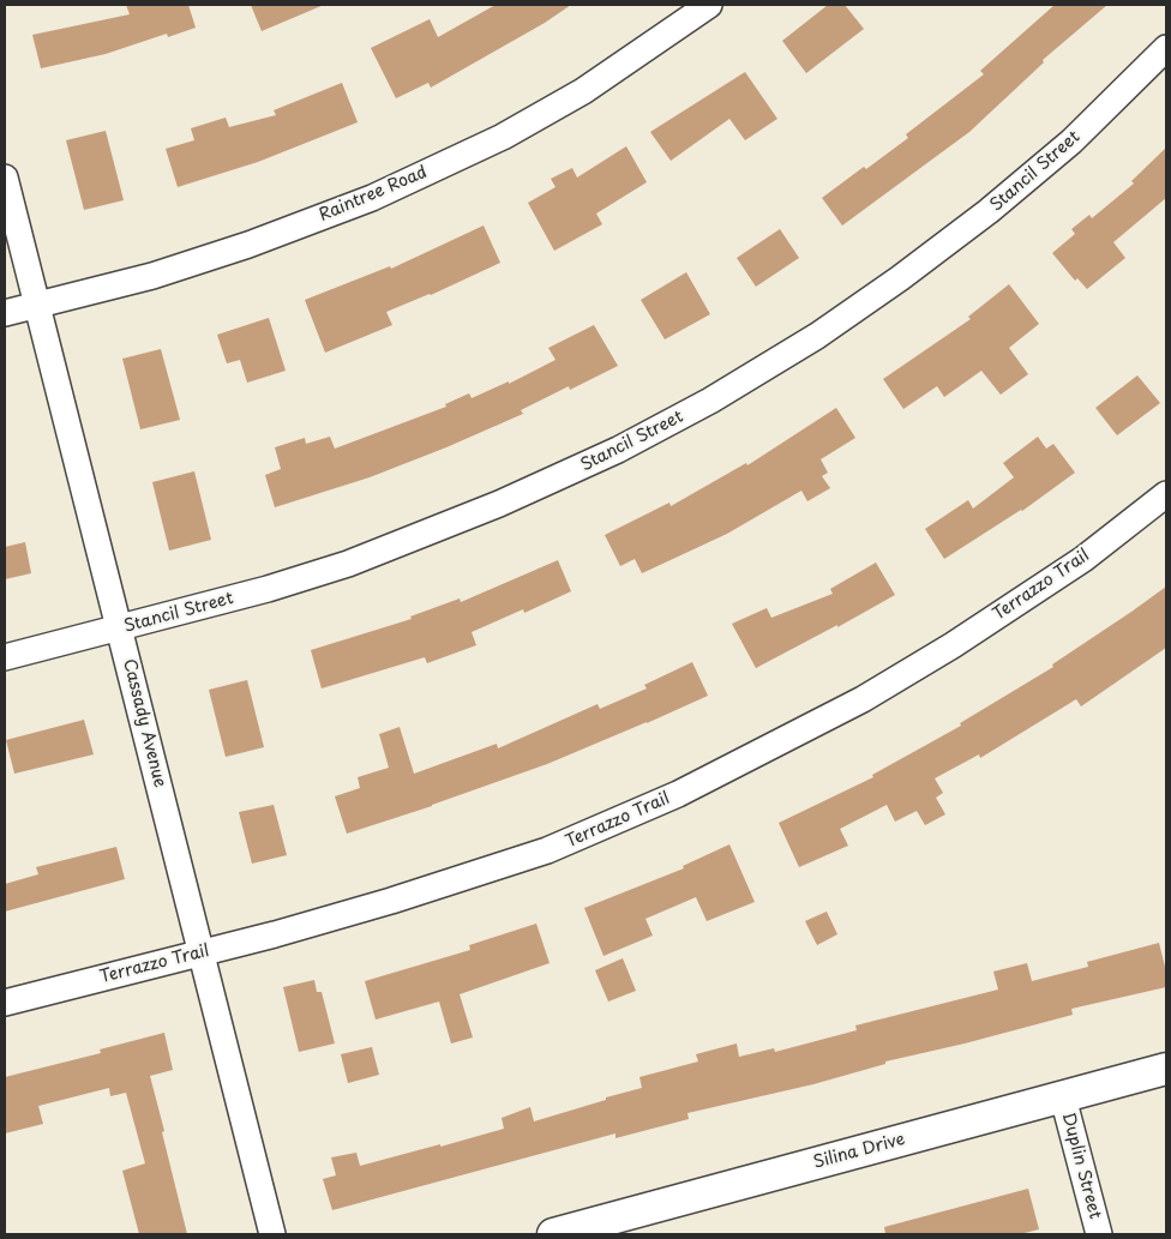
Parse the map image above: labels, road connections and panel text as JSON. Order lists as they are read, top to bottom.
{
  "streets": {
    "street": [
      "Stancil Street",
      "Raintree Road",
      "Terrazzo Trail",
      "Cassady Avenue",
      "Silina Drive",
      "Duplin Street"
    ]
  },
  "crossings": [
    ["Stancil Street", "Cassady Avenue"],
    ["Raintree Road", "Cassady Avenue"],
    ["Terrazzo Trail", "Cassady Avenue"],
    ["Silina Drive", "Duplin Street"]
  ]
}
